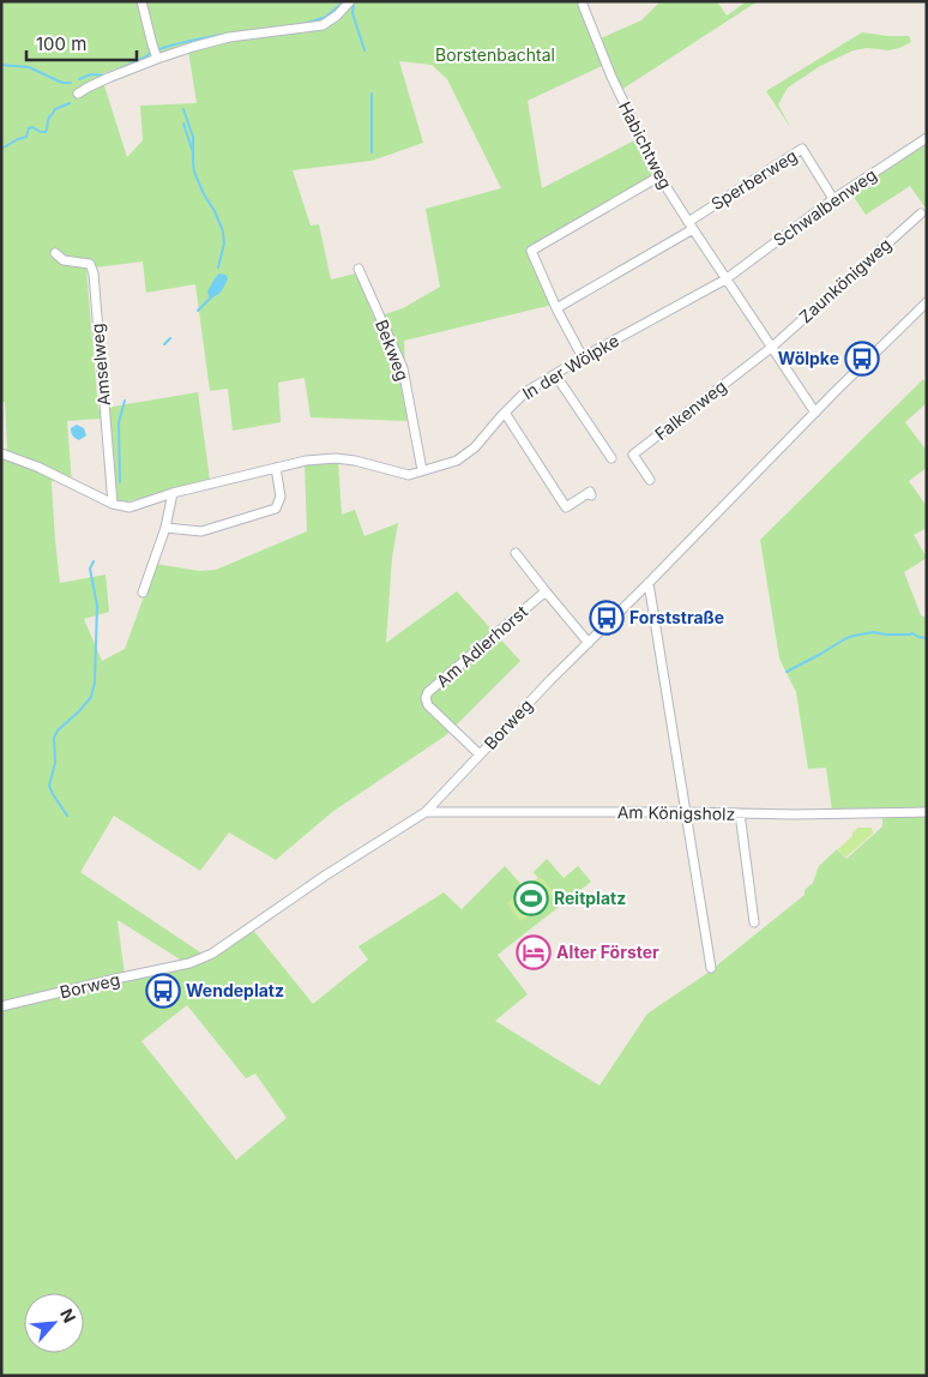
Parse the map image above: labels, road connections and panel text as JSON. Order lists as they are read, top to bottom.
{
  "streets": {
    "street": [
      "Habichtweg",
      "Sperberweg",
      "Schwalbenweg",
      "Zaunkönigweg",
      "Bekweg",
      "Amselweg",
      "In der Wölpke",
      "Falkenweg",
      "Am Adlerhorst",
      "Borweg",
      "Am Königsholz"
    ]
  },
  "crossings": [
    ["Habichtweg", "Sperberweg"],
    ["Habichtweg", "Schwalbenweg"],
    ["Habichtweg", "In der Wölpke"],
    ["Sperberweg", "Schwalbenweg"],
    ["Schwalbenweg", "In der Wölpke"],
    ["Zaunkönigweg", "Falkenweg"],
    ["Bekweg", "In der Wölpke"],
    ["Amselweg", "In der Wölpke"],
    ["Am Adlerhorst", "Borweg"],
    ["Borweg", "Am Königsholz"]
  ],
  "parks": ["Borstenbachtal"],
  "places": {
    "bus stop": ["Wölpke", "Forststraße", "Wendeplatz"],
    "sports": ["Reitplatz"],
    "hotel": ["Alter Förster"]
  },
  "scale_bar": "100 m",
  "north": "top right"
}
